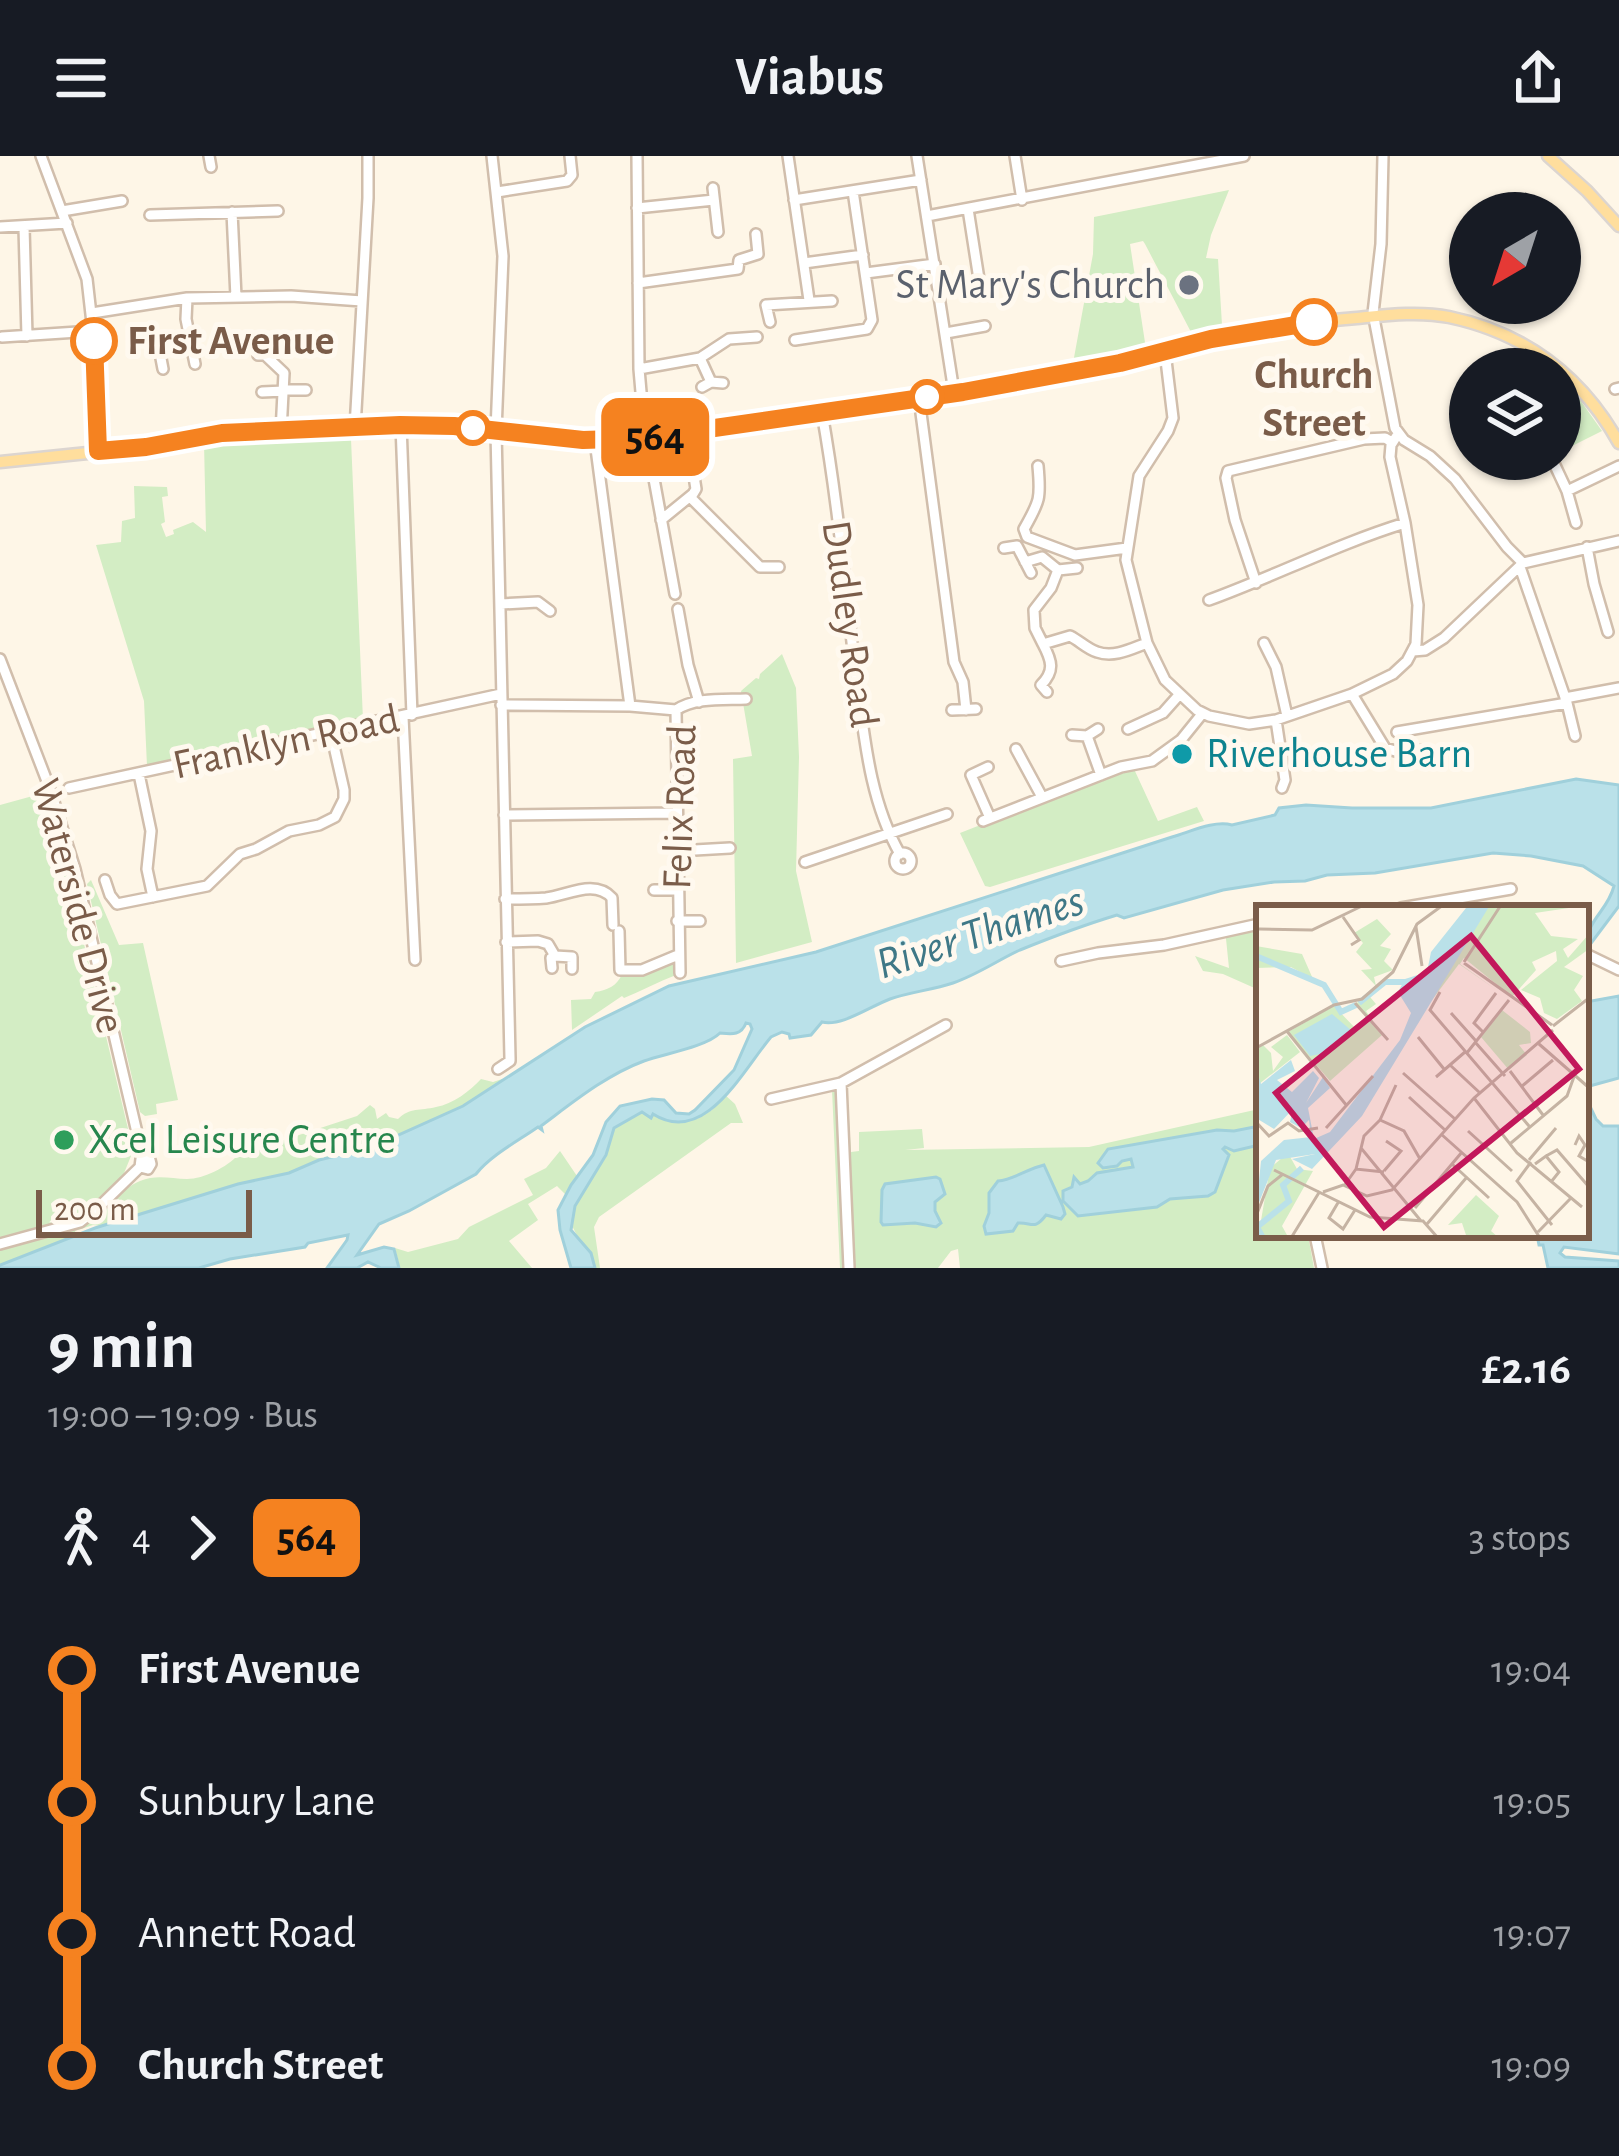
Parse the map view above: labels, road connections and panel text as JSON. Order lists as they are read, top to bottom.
{
  "streets": {
    "street": [
      "Dudley Road",
      "Franklyn Road",
      "Felix Road",
      "Waterside Drive"
    ]
  },
  "crossings": [
    ["Franklyn Road", "Felix Road"]
  ],
  "water": ["River Thames"],
  "places": [
    "St Mary's Church",
    "Church Street",
    "First Avenue",
    "Riverhouse Barn",
    "Xcel Leisure Centre"
  ],
  "lines": ["bus line 564"],
  "scale_bar": "200 m",
  "north": "bottom left",
  "page": {
    "header": "Viabus",
    "on_map": "564",
    "scale": "200 m",
    "heading": ["9 min", "19:00 – 19:09 · Bus", "£2.16"],
    "legs": ["4", "564", "3 stops"],
    "list": [
      {
        "name": "First Avenue",
        "value": "19:04"
      },
      {
        "name": "Sunbury Lane",
        "value": "19:05"
      },
      {
        "name": "Annett Road",
        "value": "19:07"
      },
      {
        "name": "Church Street",
        "value": "19:09"
      }
    ]
  }
}
